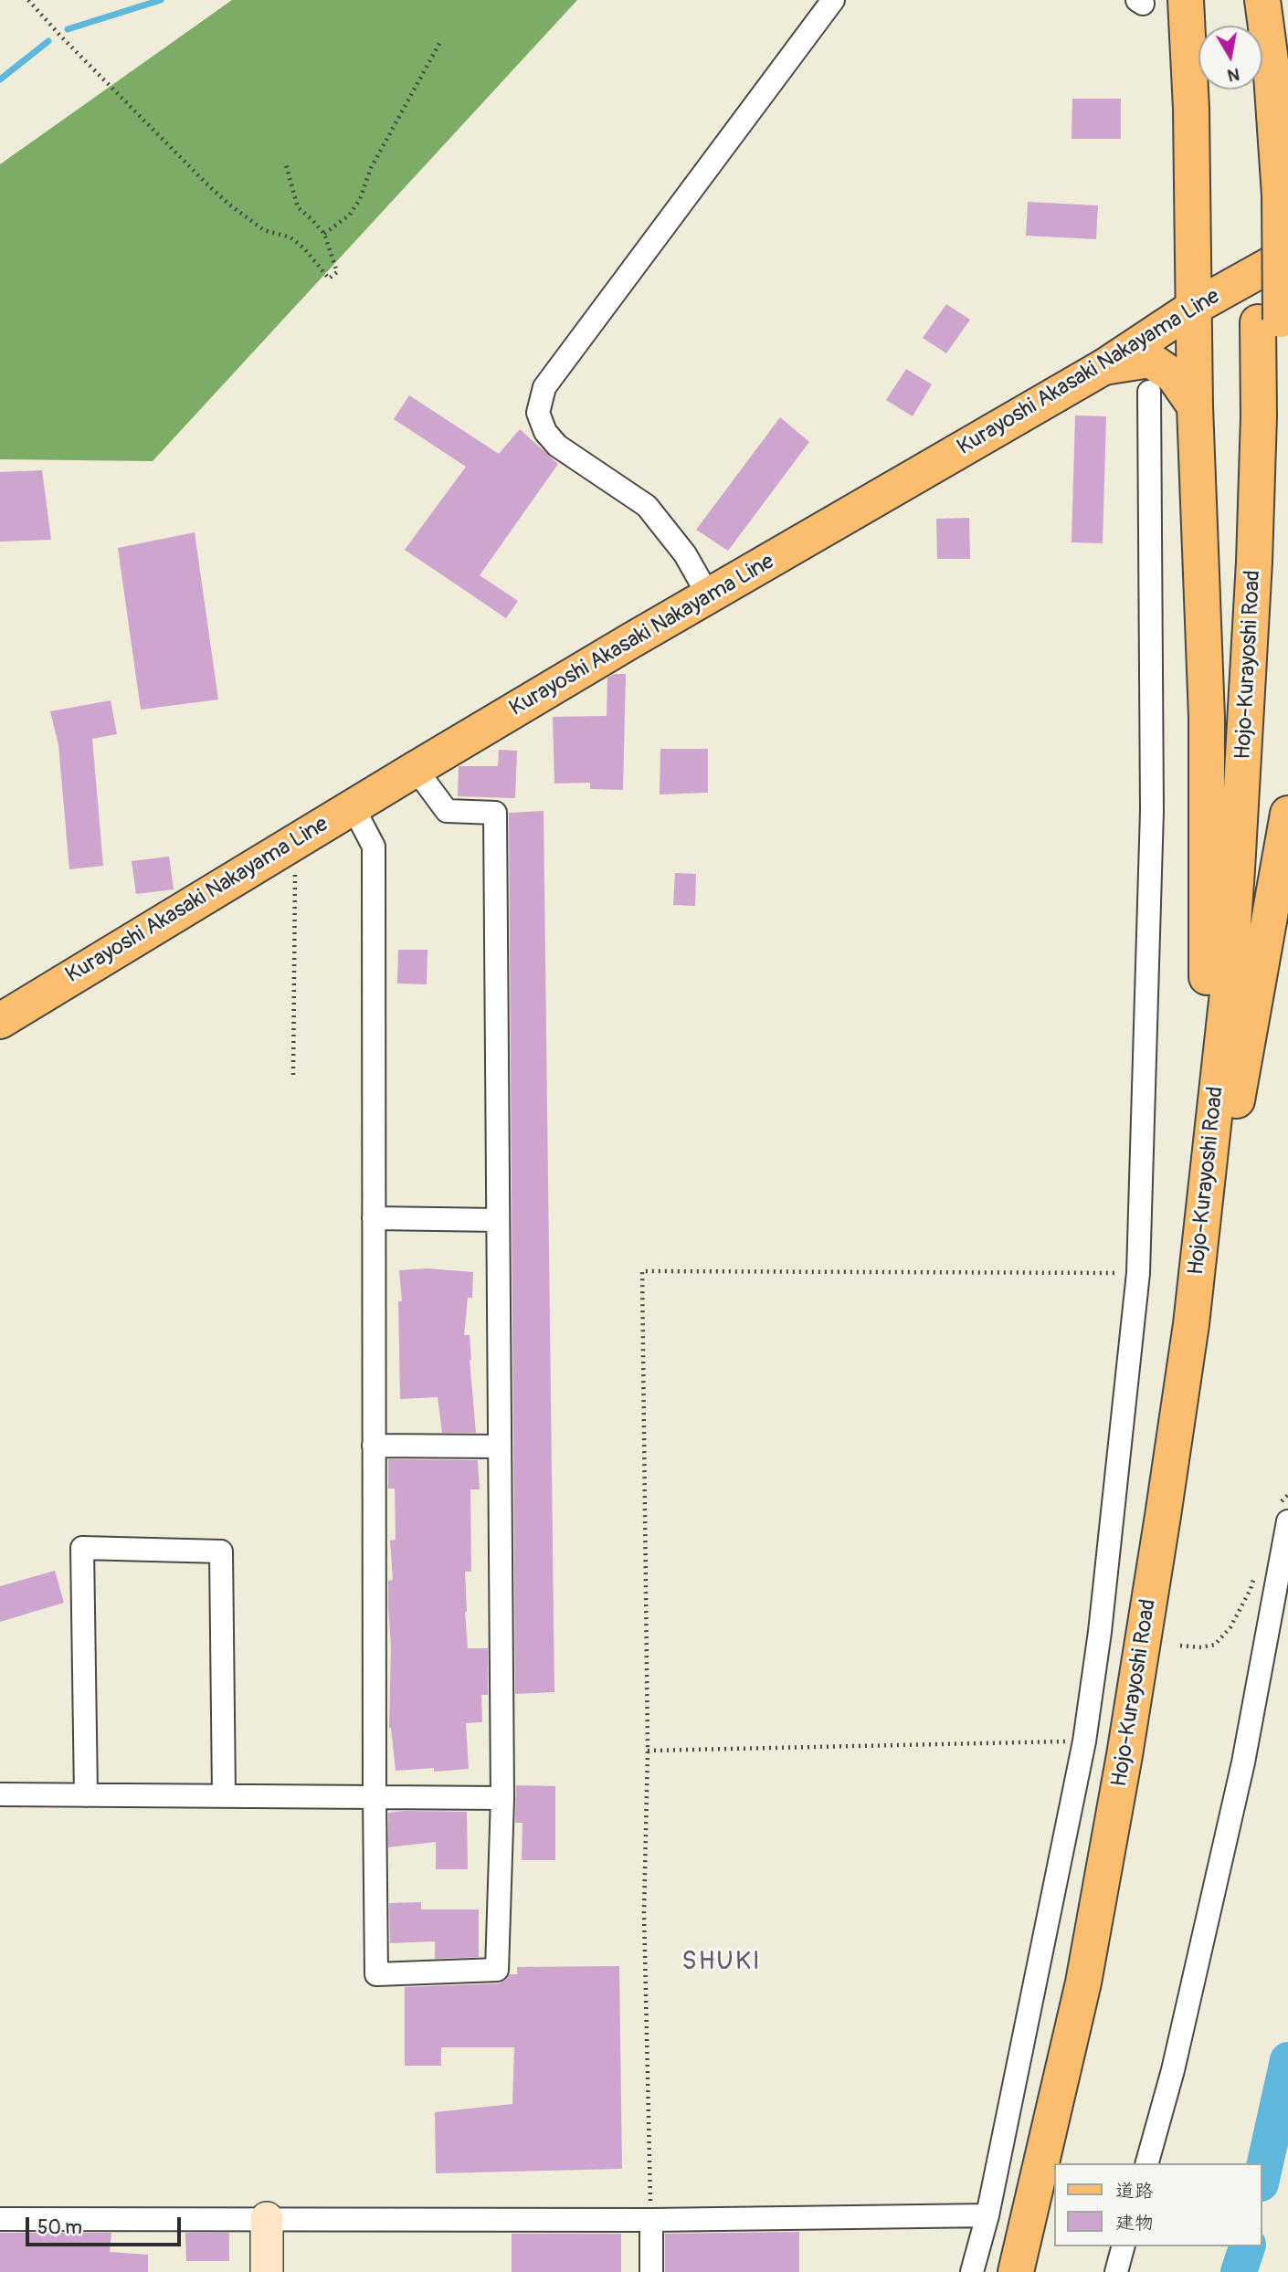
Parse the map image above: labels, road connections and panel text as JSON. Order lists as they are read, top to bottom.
{
  "streets": {
    "main road": ["Kurayoshi Akasaki Nakayama Line", "Hojo-Kurayoshi Road"]
  },
  "districts": ["SHUKI"],
  "legend": ["道路", "建物"],
  "scale_bar": "50 m",
  "north": "bottom"
}
